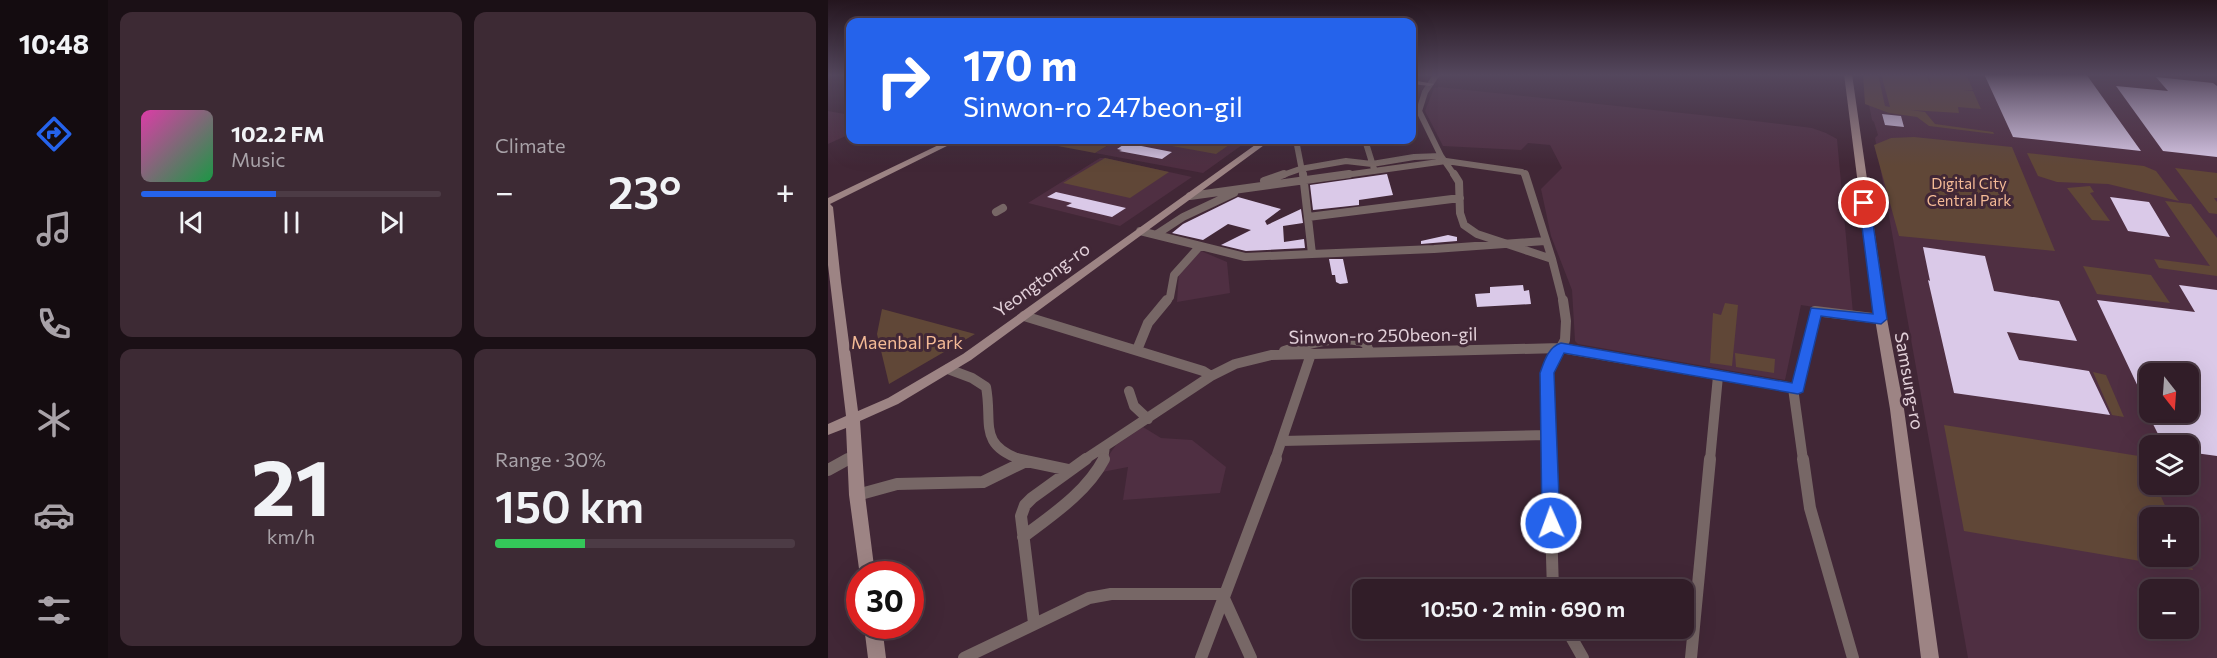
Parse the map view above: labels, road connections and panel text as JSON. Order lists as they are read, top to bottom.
{
  "streets": {
    "street": ["Yeongtong-ro", "Sinwon-ro 250beon-gil", "Samsung-ro"]
  },
  "parks": ["Digital City Central Park", "Maenbal Park"],
  "north": "bottom",
  "page": {
    "tabs": "10:48",
    "tile": [
      "Climate",
      ["21", "km/h"],
      ["Range · 30%", "150 km"]
    ],
    "turn": ["170 m", "Sinwon-ro 247beon-gil"],
    "song": ["102.2 FM", "Music"],
    "heat": ["−", "23°", "+"],
    "map_buttons": ["+", "−"],
    "limit": "30",
    "trip": "10:50 · 2 min · 690 m"
  }
}
